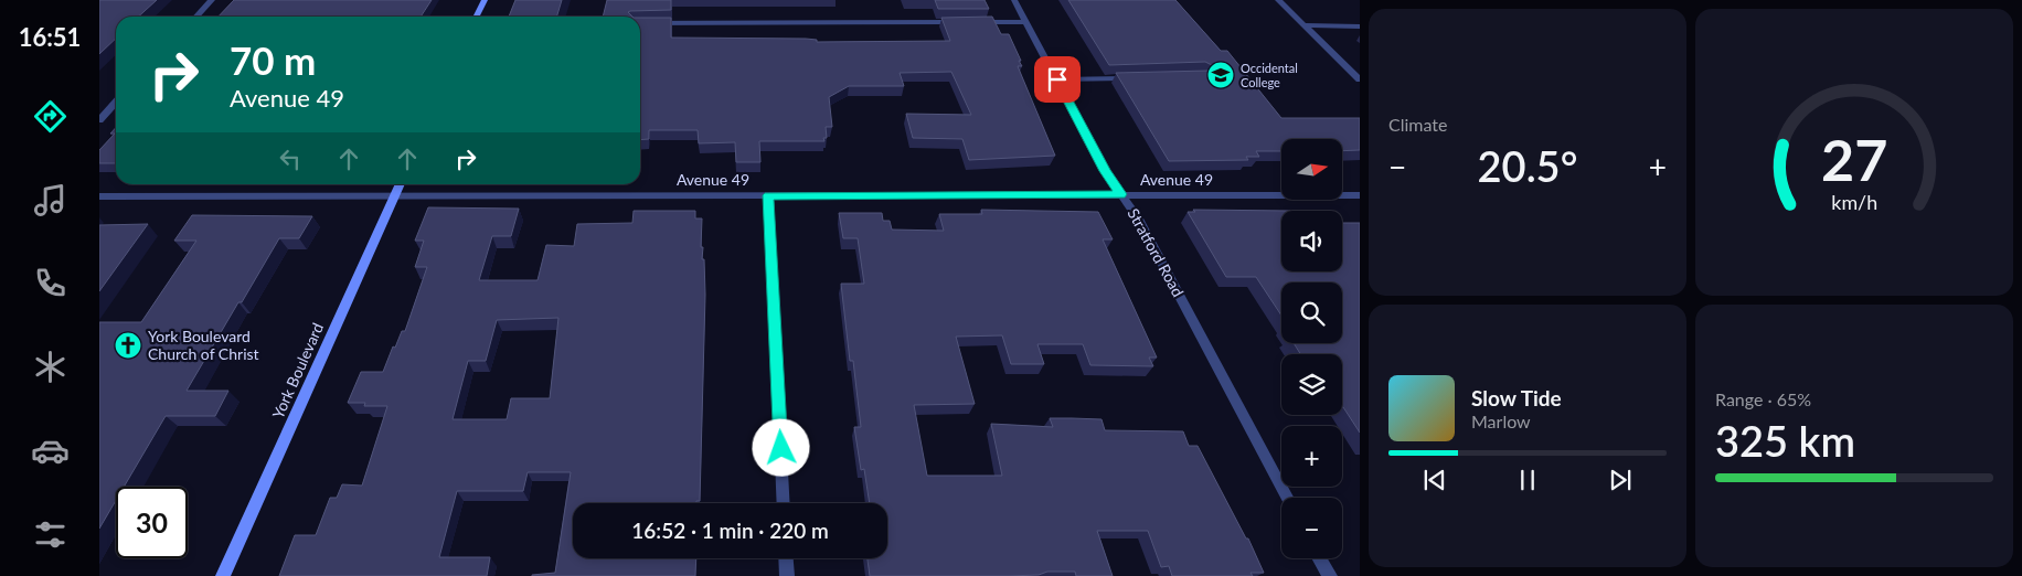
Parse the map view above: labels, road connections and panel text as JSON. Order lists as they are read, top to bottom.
{
  "streets": {
    "main road": ["York Boulevard"],
    "street": ["Avenue 49", "Stratford Road"]
  },
  "crossings": [
    ["Avenue 49", "Stratford Road"],
    ["Avenue 49", "York Boulevard"]
  ],
  "places": {
    "school or university": ["Occidental College"],
    "church": ["York Boulevard Church of Christ"]
  },
  "north": "right",
  "page": {
    "tabs": "16:51",
    "tile": [
      "Climate",
      ["Range · 65%", "325 km"]
    ],
    "turn": ["70 m", "Avenue 49"],
    "map_buttons": ["+", "−"],
    "heat": ["−", "20.5°", "+"],
    "song": ["Slow Tide", "Marlow"],
    "limit": "30",
    "trip": "16:52 · 1 min · 220 m",
    "gauge": ["27", "km/h"]
  }
}
